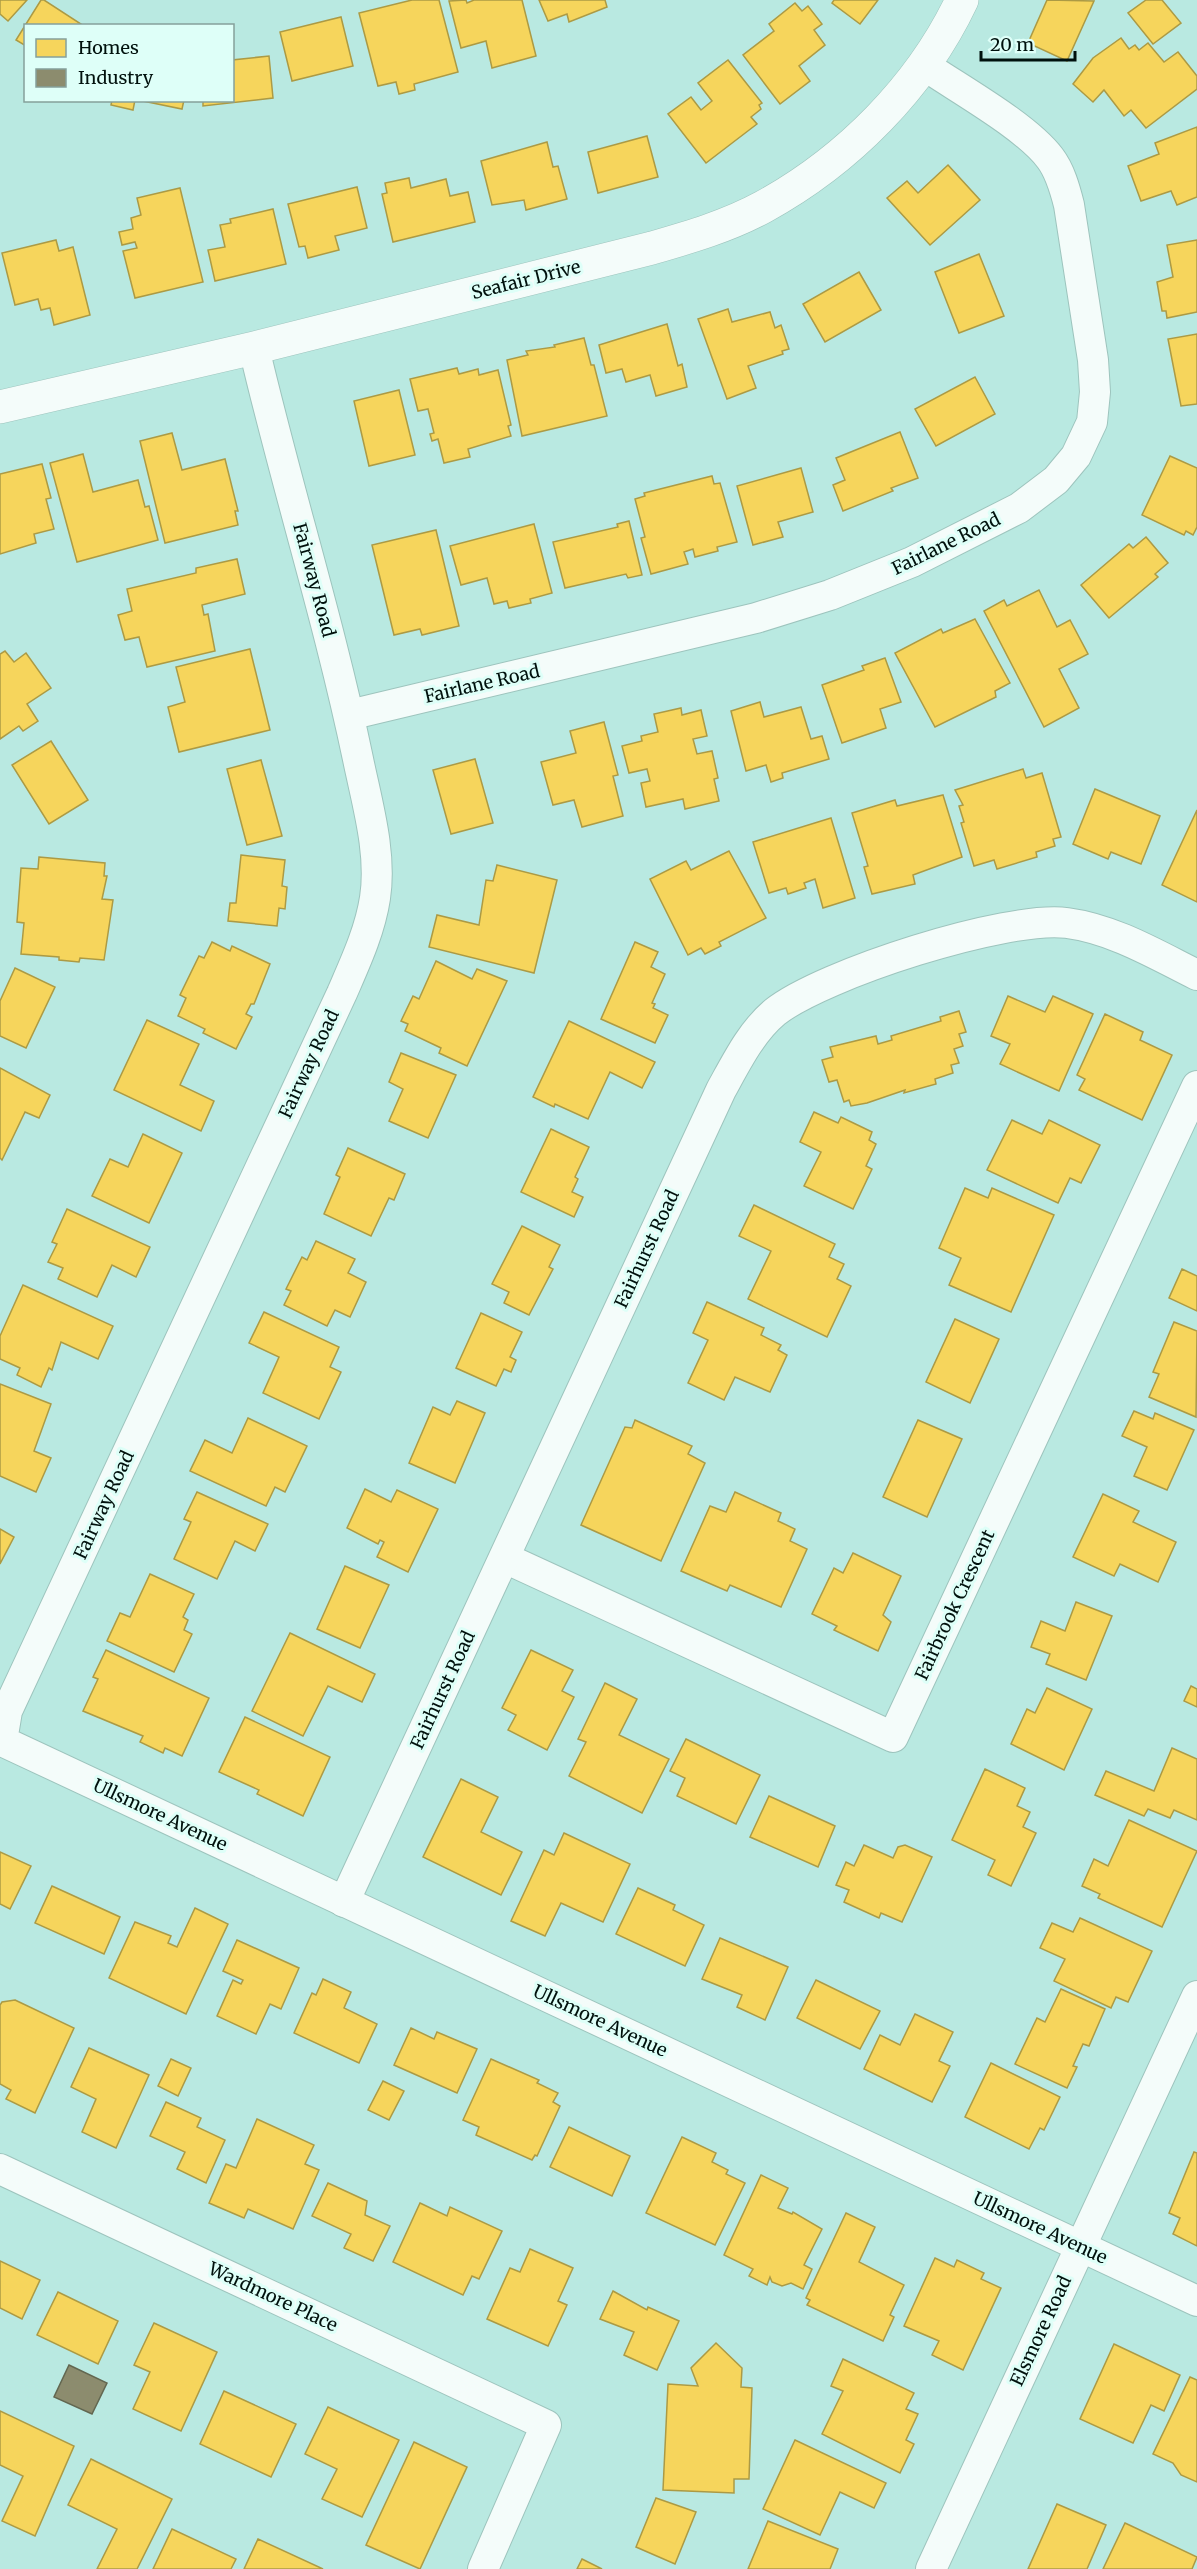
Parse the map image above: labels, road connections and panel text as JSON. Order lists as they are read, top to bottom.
{
  "streets": {
    "street": [
      "Seafair Drive",
      "Fairlane Road",
      "Fairway Road",
      "Fairhurst Road",
      "Fairbrook Crescent",
      "Ullsmore Avenue",
      "Wardmore Place",
      "Elsmore Road"
    ]
  },
  "crossings": [
    ["Seafair Drive", "Fairlane Road"],
    ["Seafair Drive", "Fairway Road"],
    ["Fairlane Road", "Fairway Road"],
    ["Fairway Road", "Ullsmore Avenue"],
    ["Fairhurst Road", "Fairbrook Crescent"],
    ["Fairhurst Road", "Ullsmore Avenue"],
    ["Ullsmore Avenue", "Elsmore Road"]
  ],
  "legend": ["Homes", "Industry"],
  "scale_bar": "20 m"
}
